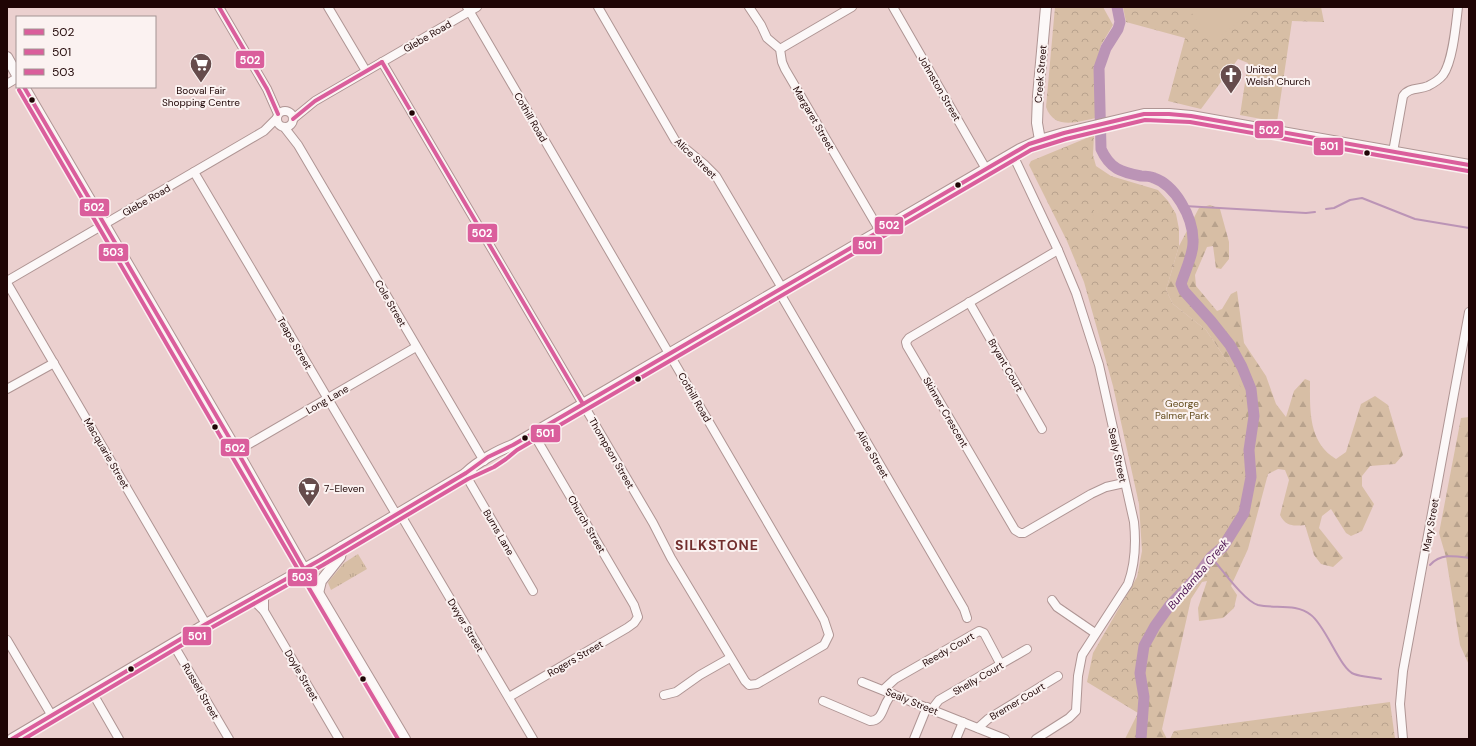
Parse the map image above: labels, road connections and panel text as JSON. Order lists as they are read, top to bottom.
{
  "streets": {
    "main road": ["Creek Street"],
    "street": [
      "Glebe Road",
      "Johnston Street",
      "Cothill Road",
      "Margaret Street",
      "Alice Street",
      "Cole Street",
      "Teape Street",
      "Bryant Court",
      "Long Lane",
      "Skinner Crescent",
      "Macquarie Street",
      "Thompson Street",
      "Sealy Street",
      "Church Street",
      "Mary Street",
      "Burns Lane",
      "Dwyer Street",
      "Reedy Court",
      "Rogers Street",
      "Doyle Street",
      "Shelly Court",
      "Russell Street",
      "Bremer Court"
    ]
  },
  "crossings": [
    ["Glebe Road", "Cothill Road"],
    ["Glebe Road", "Cole Street"],
    ["Glebe Road", "Teape Street"],
    ["Glebe Road", "Macquarie Street"],
    ["Glebe Road", "Thompson Street"],
    ["Cothill Road", "Thompson Street"],
    ["Cole Street", "Long Lane"],
    ["Teape Street", "Long Lane"],
    ["Teape Street", "Dwyer Street"],
    ["Bryant Court", "Skinner Crescent"],
    ["Skinner Crescent", "Sealy Street"],
    ["Sealy Street", "Reedy Court"],
    ["Sealy Street", "Shelly Court"],
    ["Sealy Street", "Bremer Court"],
    ["Church Street", "Rogers Street"],
    ["Dwyer Street", "Rogers Street"],
    ["Reedy Court", "Shelly Court"]
  ],
  "districts": ["SILKSTONE"],
  "water": ["Bundamba Creek"],
  "parks": ["George Palmer Park"],
  "places": {
    "supermarket": ["Booval Fair Shopping Centre", "7-Eleven"],
    "church": ["United Welsh Church"]
  },
  "lines": ["transit line 502", "transit line 503", "transit line 501"],
  "legend": ["502", "501", "503"]
}
